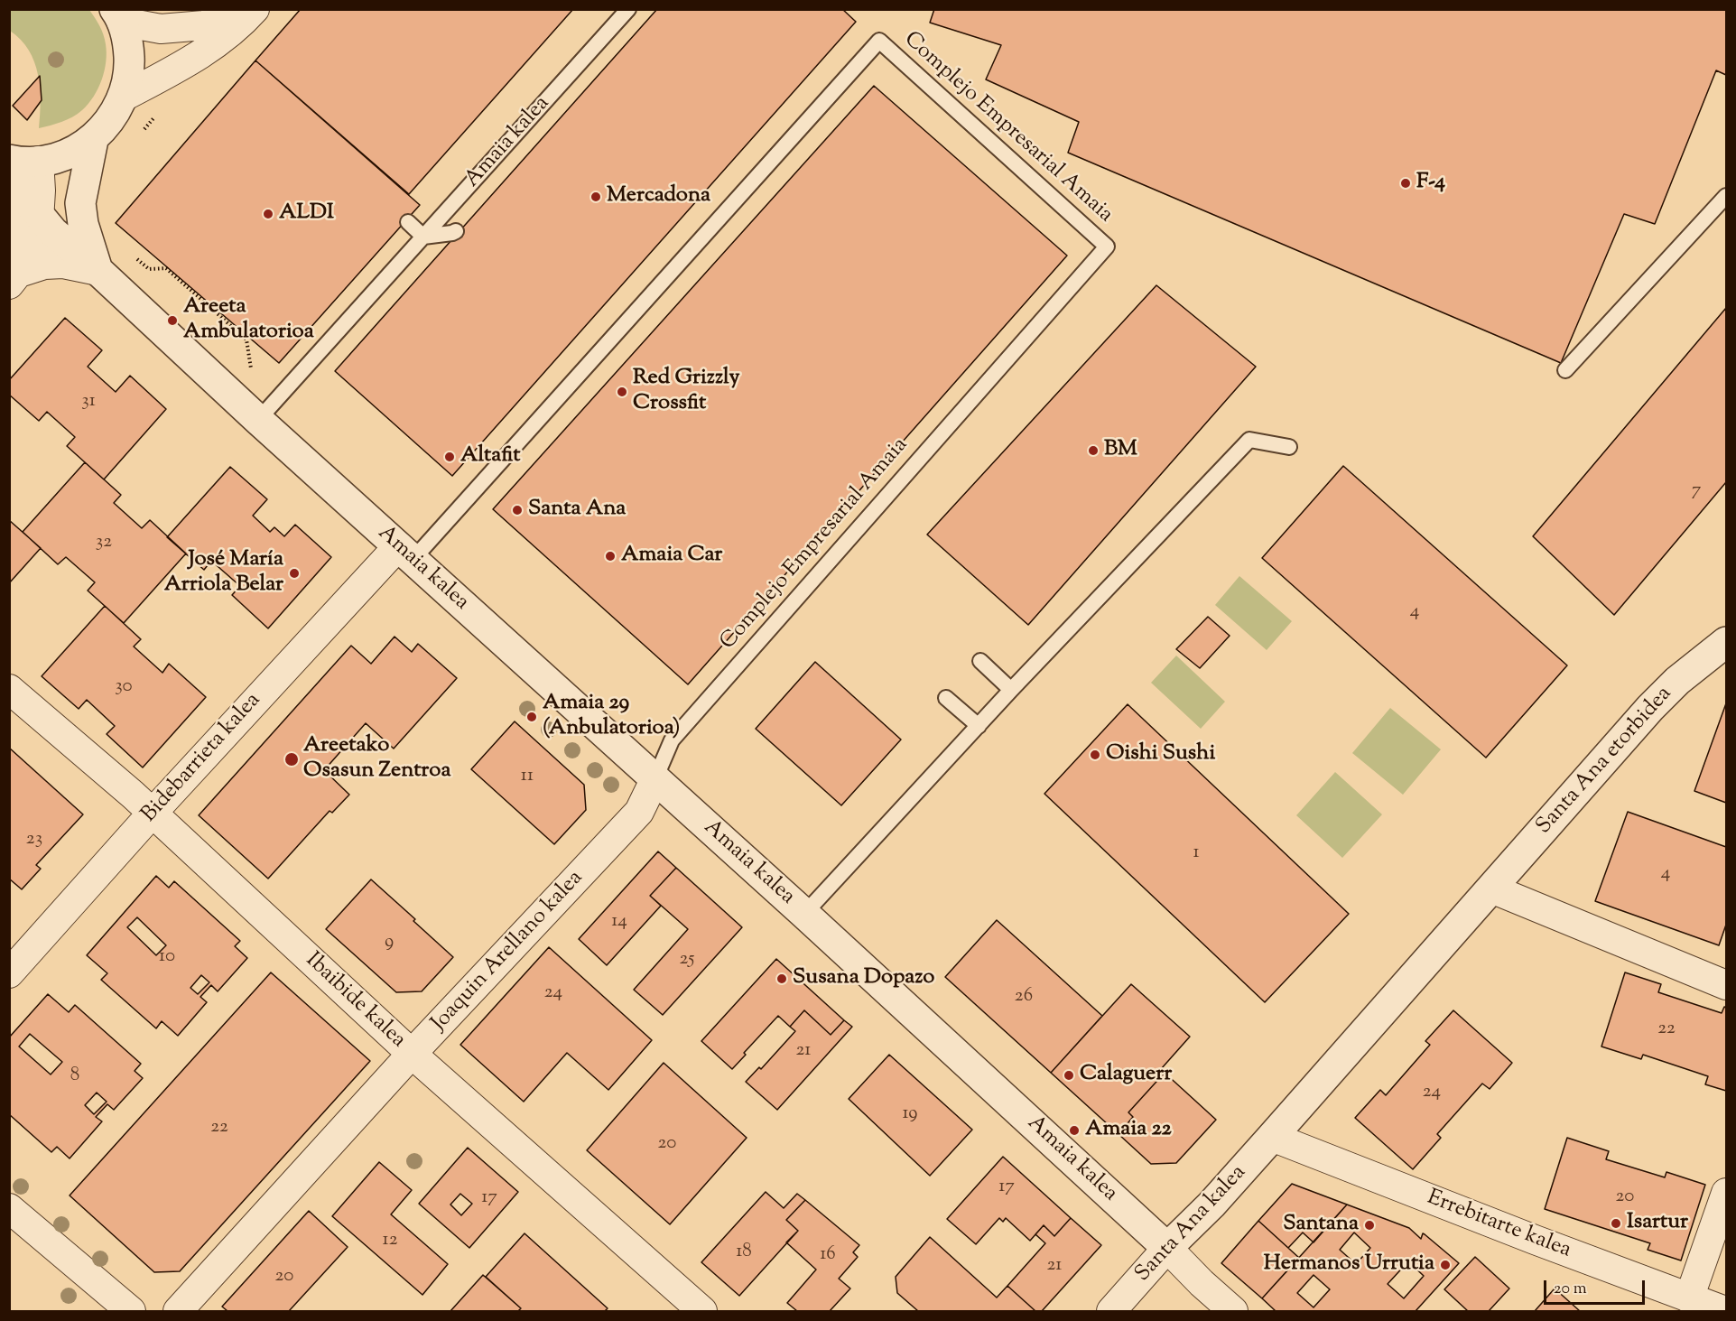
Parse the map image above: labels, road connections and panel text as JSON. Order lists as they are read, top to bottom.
{
  "streets": {
    "street": [
      "Amaia kalea",
      "Bidebarrieta kalea",
      "Santa Ana etorbidea",
      "Joaquin Arellano kalea",
      "Ibaibide kalea",
      "Santa Ana kalea",
      "Errebitarte kalea"
    ],
    "lane": ["Complejo Empresarial Amaia"]
  },
  "crossings": [
    ["Complejo Empresarial Amaia", "Amaia kalea"],
    ["Complejo Empresarial Amaia", "Bidebarrieta kalea"],
    ["Complejo Empresarial Amaia", "Joaquin Arellano kalea"],
    ["Amaia kalea", "Bidebarrieta kalea"],
    ["Amaia kalea", "Joaquin Arellano kalea"],
    ["Amaia kalea", "Santa Ana kalea"],
    ["Bidebarrieta kalea", "Ibaibide kalea"],
    ["Santa Ana etorbidea", "Santa Ana kalea"],
    ["Santa Ana etorbidea", "Errebitarte kalea"],
    ["Joaquin Arellano kalea", "Ibaibide kalea"],
    ["Santa Ana kalea", "Errebitarte kalea"]
  ],
  "places": [
    "F-4",
    "Mercadona",
    "ALDI",
    "Areeta Ambulatorioa",
    "Red Grizzly Crossfit",
    "BM",
    "Altafit",
    "Santa Ana",
    "Amaia Car",
    "José María Arriola Belar",
    "Amaia 29 (Anbulatorioa)",
    "Oishi Sushi",
    "Areetako Osasun Zentroa",
    "Susana Dopazo",
    "Calaguerr",
    "Amaia 22",
    "Isartur",
    "Santana",
    "Hermanos Urrutia"
  ],
  "house_numbers": [
    "31",
    "7",
    "32",
    "4",
    "30",
    "11",
    "23",
    "1",
    "4",
    "14",
    "9",
    "10",
    "25",
    "24",
    "26",
    "22",
    "21",
    "8",
    "24",
    "19",
    "22",
    "20",
    "17",
    "20",
    "17",
    "12",
    "18",
    "16",
    "21",
    "20"
  ],
  "scale_bar": "20 m"
}
